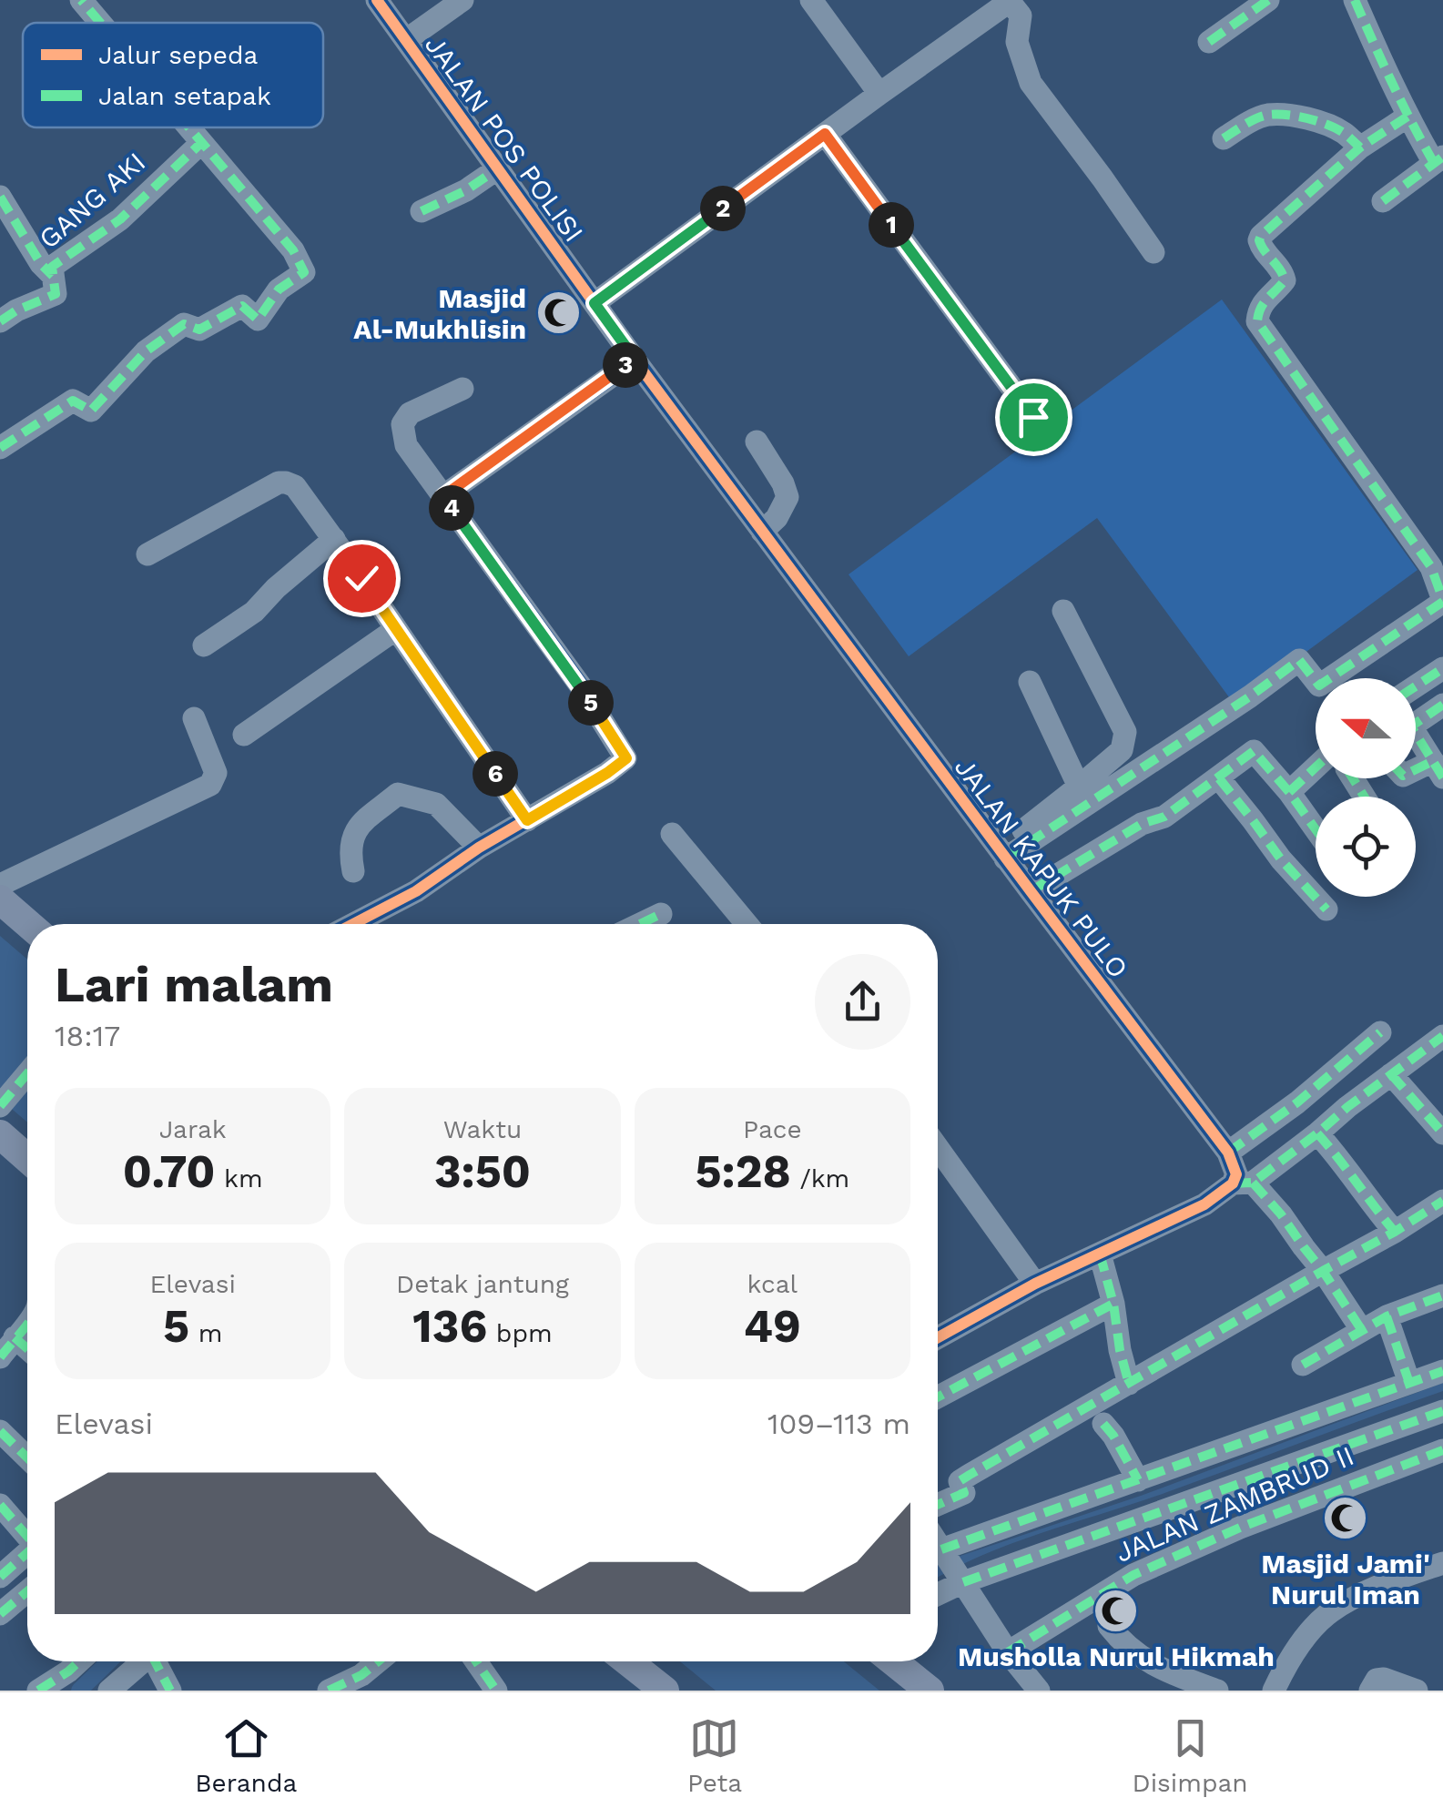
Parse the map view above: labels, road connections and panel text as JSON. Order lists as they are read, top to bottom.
{
  "streets": {
    "street": [
      "JALAN POS POLISI",
      "GANG AKI",
      "JALAN KAPUK PULO",
      "JALAN ZAMBRUD II"
    ]
  },
  "crossings": [
    ["JALAN POS POLISI", "JALAN KAPUK PULO"]
  ],
  "places": {
    "mosque": ["Masjid Al-Mukhlisin", "Masjid Jami' Nurul Iman", "Musholla Nurul Hikmah"]
  },
  "legend": ["Jalur sepeda", "Jalan setapak"],
  "north": "left",
  "page": {
    "pins": [
      "2",
      "1",
      "3",
      "4",
      "5",
      "6"
    ],
    "heading": ["Lari malam", "18:17"],
    "stats": [
      ["Jarak", "0.70 km"],
      ["Waktu", "3:50"],
      ["Pace", "5:28 /km"],
      ["Elevasi", "5 m"],
      ["Detak jantung", "136 bpm"],
      ["kcal", "49"]
    ],
    "chart": ["Elevasi", "109–113 m"],
    "tabs": ["Beranda", "Peta", "Disimpan"]
  }
}
